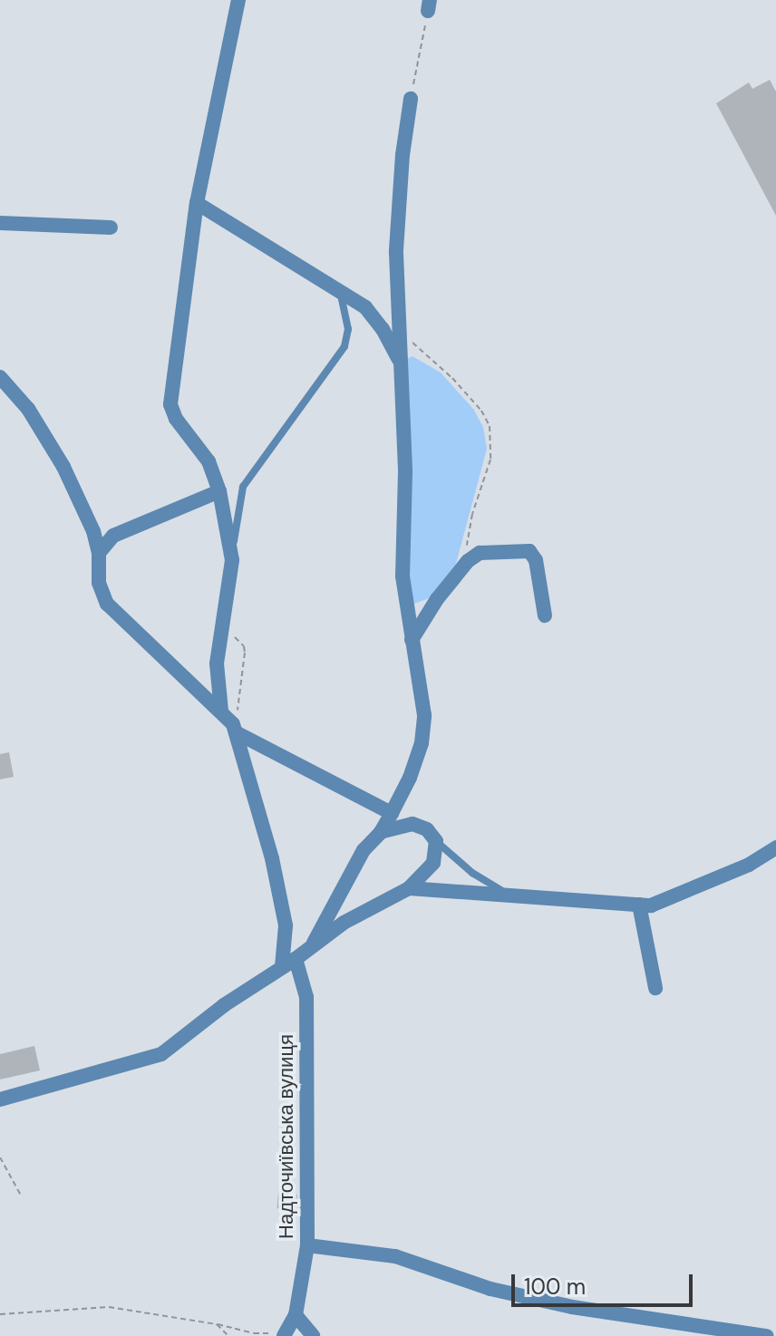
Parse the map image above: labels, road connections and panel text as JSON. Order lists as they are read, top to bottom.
{
  "streets": {
    "street": ["Надточиївська вулиця"]
  },
  "scale_bar": "100 m"
}
